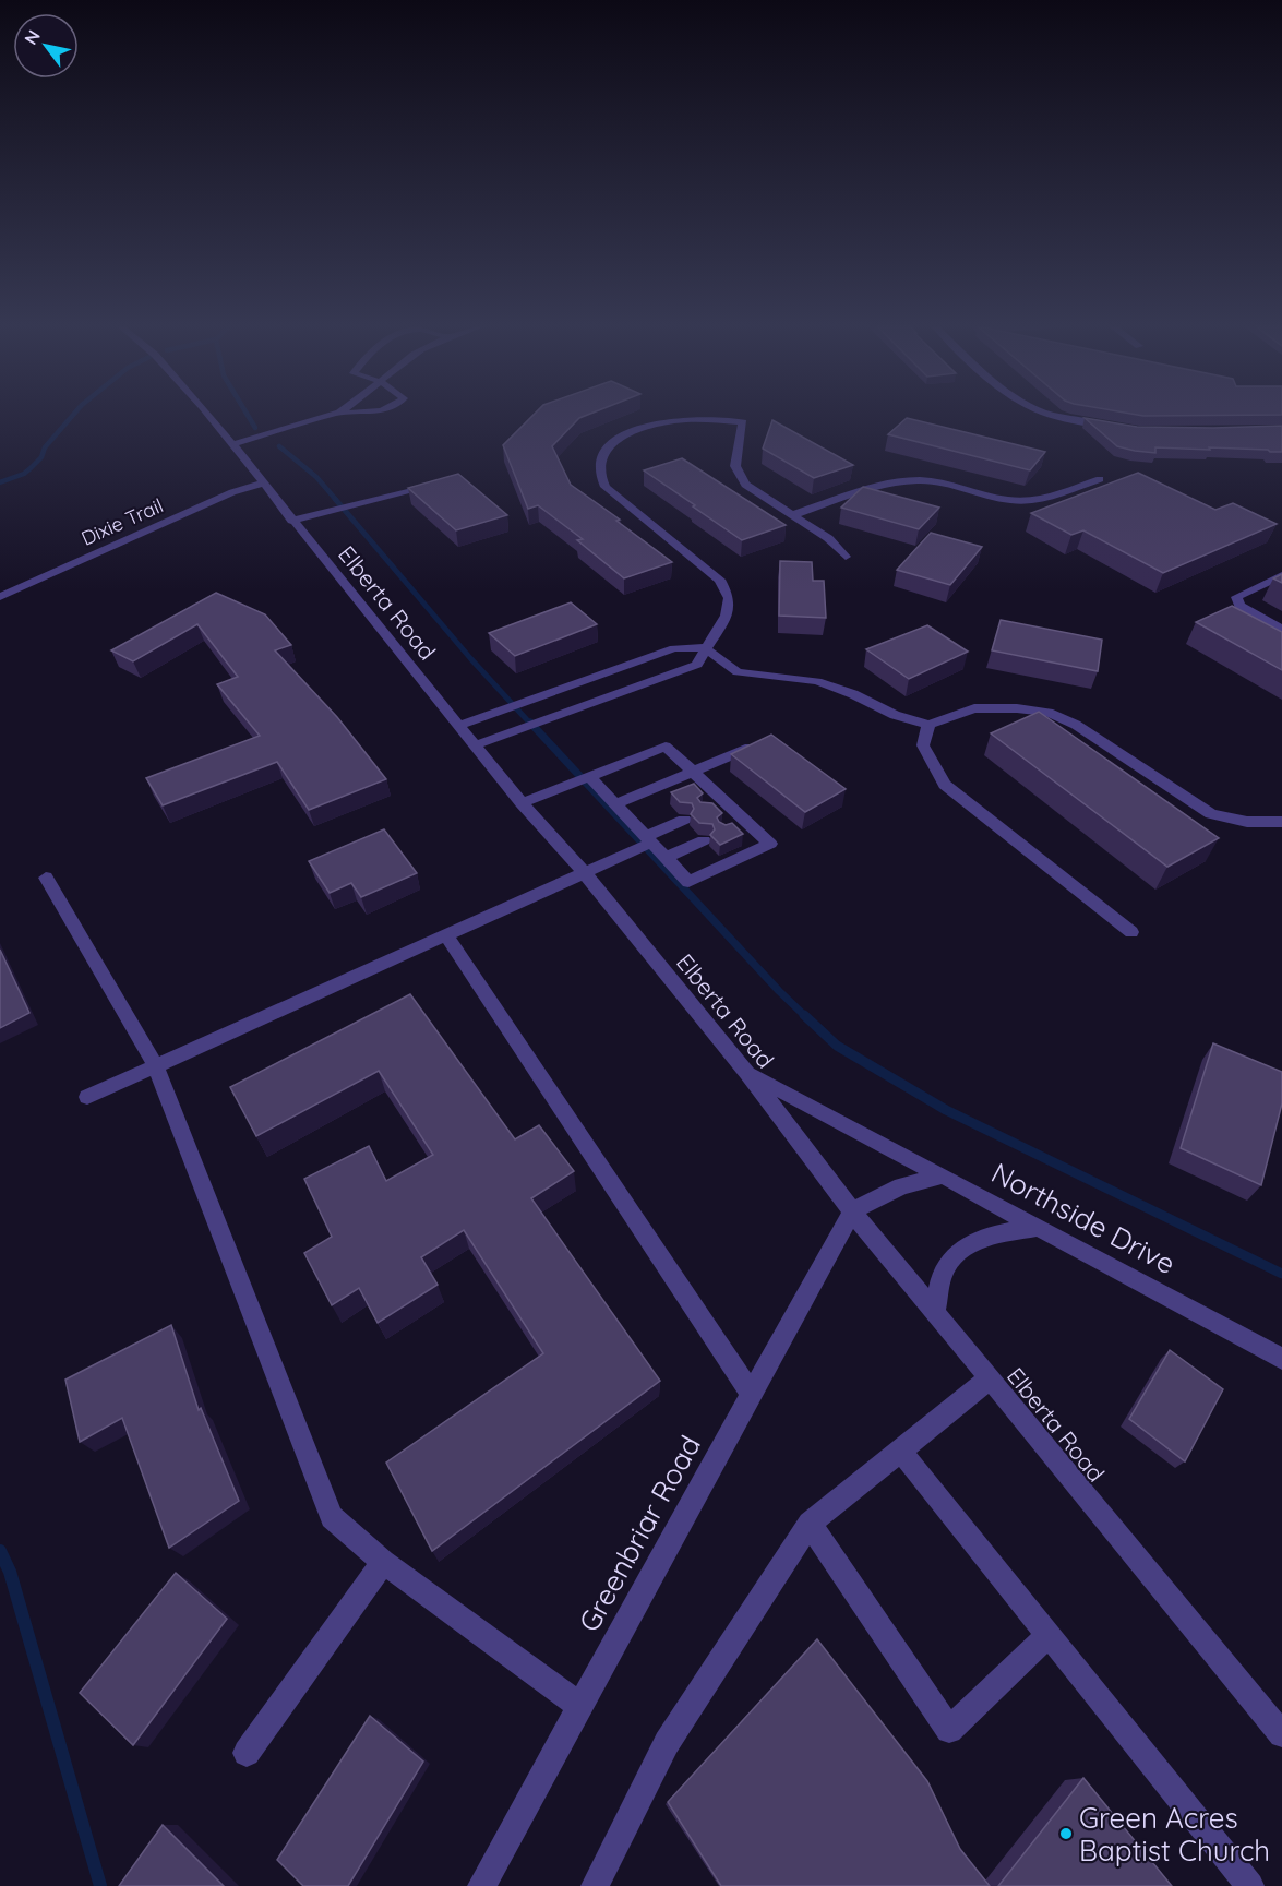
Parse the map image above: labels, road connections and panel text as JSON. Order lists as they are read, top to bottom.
{
  "streets": {
    "street": [
      "Dixie Trail",
      "Elberta Road",
      "Northside Drive",
      "Greenbriar Road"
    ]
  },
  "crossings": [
    ["Dixie Trail", "Elberta Road"],
    ["Elberta Road", "Northside Drive"],
    ["Elberta Road", "Greenbriar Road"]
  ],
  "places": ["Green Acres Baptist Church"],
  "north": "top left"
}
